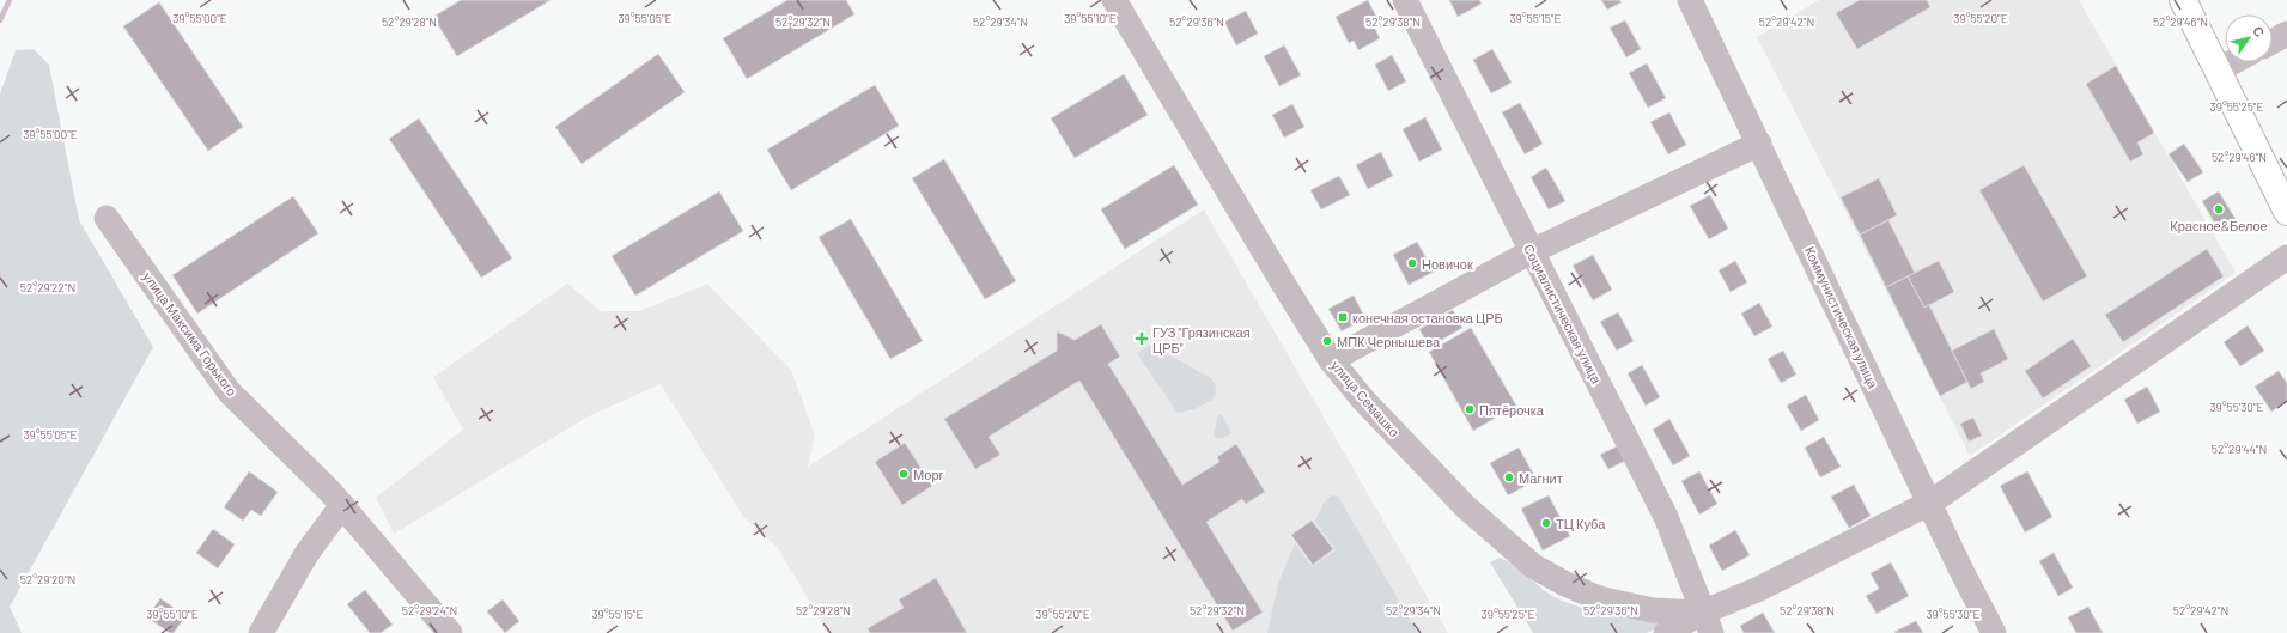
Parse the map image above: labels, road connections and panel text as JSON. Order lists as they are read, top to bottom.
{
  "streets": {
    "street": [
      "Социалистическая улица",
      "Коммунистическая улица",
      "улица Максима Горького",
      "улица Семашко"
    ]
  },
  "crossings": [
    ["Социалистическая улица", "улица Семашко"]
  ],
  "places": {
    "other": [
      "Красное&Белое",
      "Новичок",
      "МПК Чернышева",
      "Пятёрочка",
      "Морг",
      "Магнит",
      "ТЦ Куба"
    ],
    "transit": ["конечная остановка ЦРБ"],
    "health": ["ГУЗ \"Грязинская ЦРБ\""]
  },
  "north": "top right",
  "coordinates": [
    "39°55'00\"E",
    "39°55'05\"E",
    "39°55'10\"E",
    "39°55'15\"E",
    "39°55'20\"E",
    "52°29'46\"N",
    "52°29'28\"N",
    "52°29'32\"N",
    "52°29'34\"N",
    "52°29'36\"N",
    "52°29'38\"N",
    "52°29'42\"N",
    "39°55'25\"E",
    "52°29'22\"N",
    "39°55'30\"E",
    "52°29'44\"N",
    "52°29'20\"N",
    "52°29'24\"N"
  ]
}
